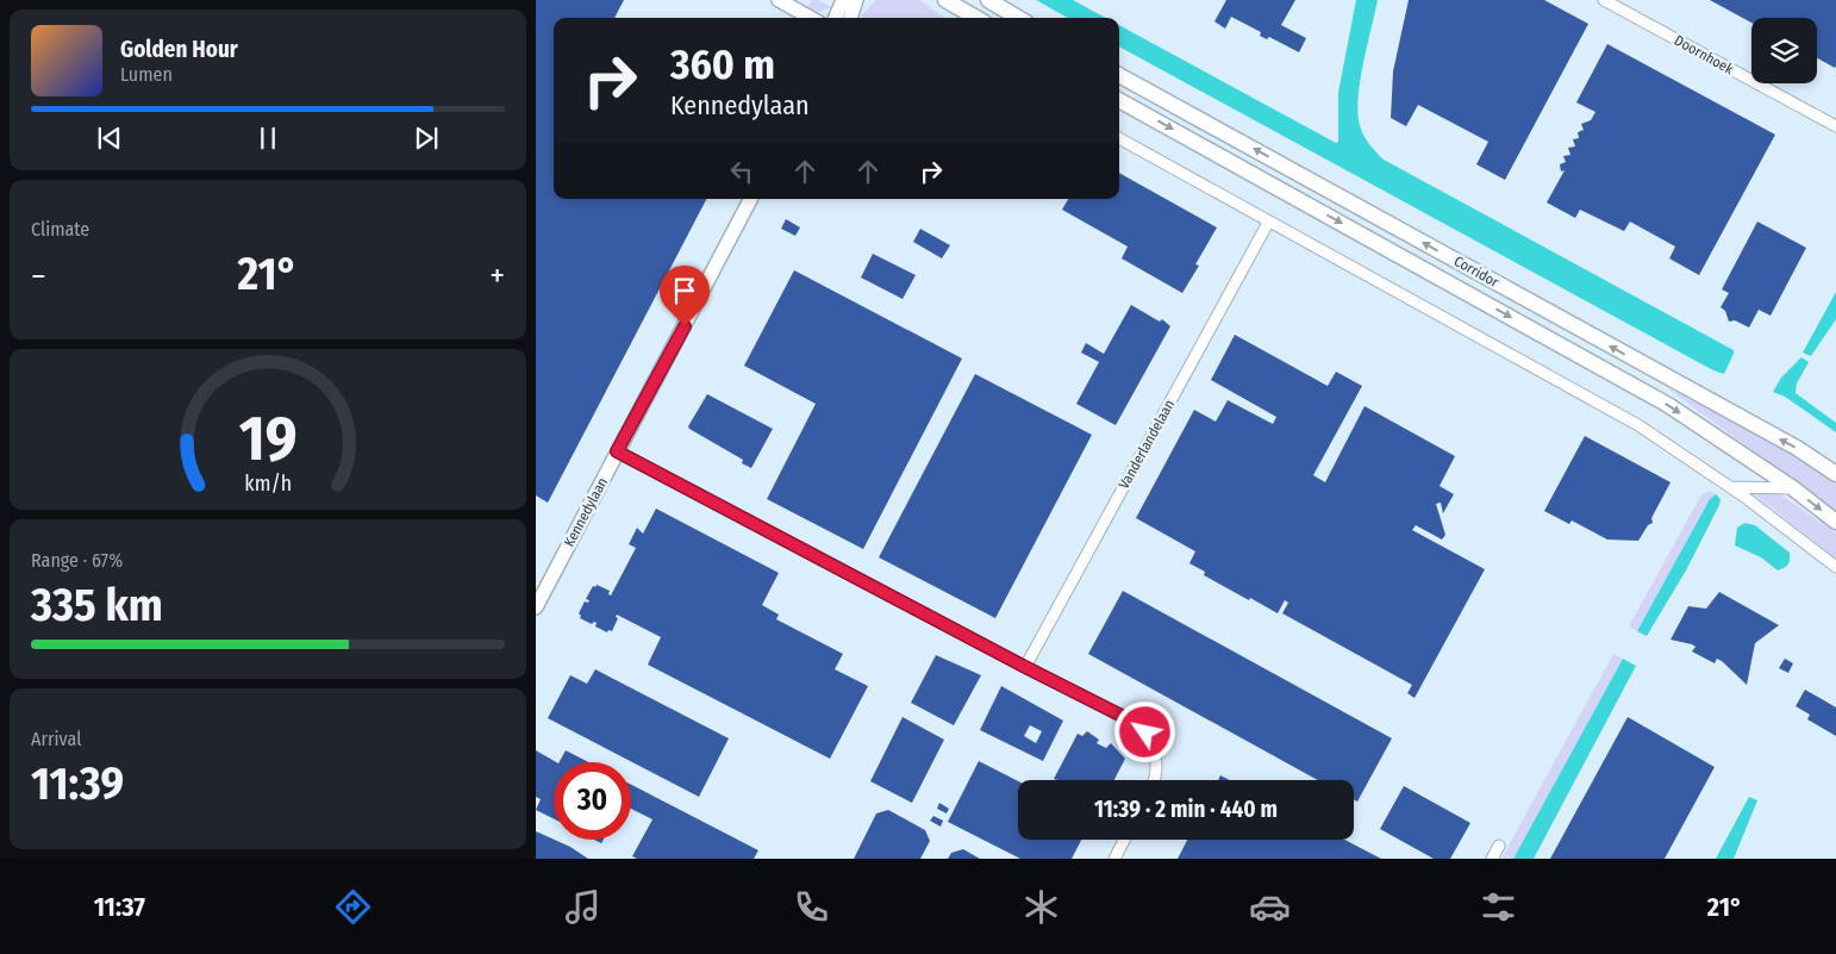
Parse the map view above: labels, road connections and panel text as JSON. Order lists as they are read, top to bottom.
{
  "streets": {
    "main road": ["Corridor"],
    "street": ["Doornhoek", "Vanderlandelaan", "Kennedylaan"]
  },
  "page": {
    "turn": ["360 m", "Kennedylaan"],
    "song": ["Golden Hour", "Lumen"],
    "tile": [
      "Climate",
      ["Range · 67%", "335 km"],
      ["Arrival", "11:39"]
    ],
    "heat": ["−", "21°", "+"],
    "limit": "30",
    "trip": "11:39 · 2 min · 440 m",
    "tabs": ["11:37", "21°"],
    "gauge": ["19", "km/h"]
  }
}
